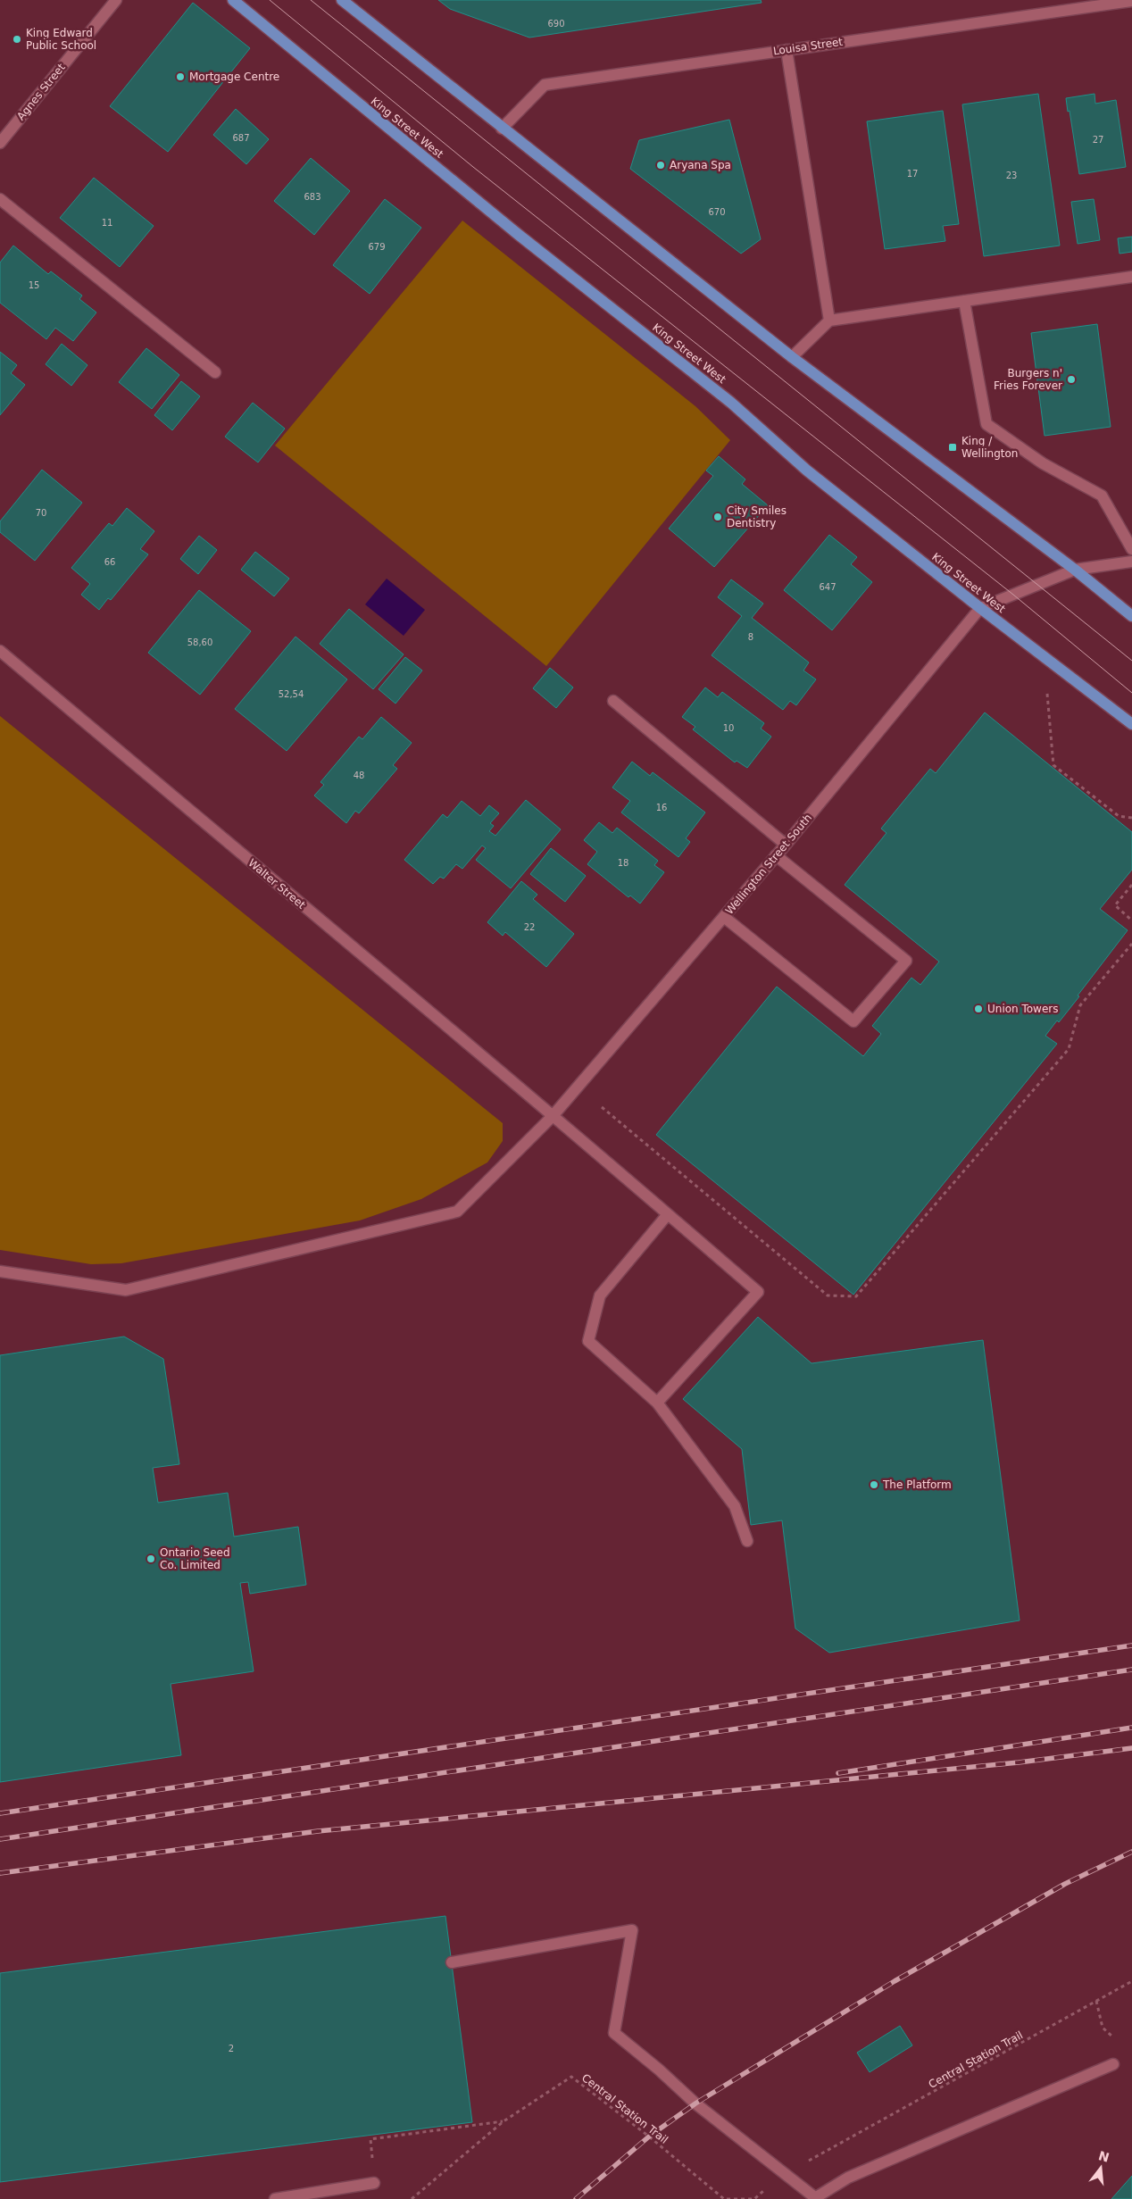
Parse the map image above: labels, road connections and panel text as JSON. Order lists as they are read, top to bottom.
{
  "streets": {
    "main road": ["King Street West"],
    "street": [
      "Louisa Street",
      "Agnes Street",
      "Wellington Street South",
      "Walter Street"
    ],
    "path": ["Central Station Trail"]
  },
  "crossings": [
    ["King Street West", "Wellington Street South"],
    ["Wellington Street South", "Walter Street"]
  ],
  "places": {
    "other": [
      "King Edward Public School",
      "Mortgage Centre",
      "Aryana Spa",
      "Burgers n' Fries Forever",
      "City Smiles Dentistry",
      "Union Towers",
      "The Platform",
      "Ontario Seed Co. Limited"
    ],
    "transit": ["King / Wellington"]
  },
  "house_numbers": [
    "690",
    "687",
    "27",
    "17",
    "23",
    "683",
    "670",
    "11",
    "679",
    "15",
    "70",
    "66",
    "647",
    "8",
    "58,60",
    "52,54",
    "10",
    "48",
    "16",
    "18",
    "22",
    "2"
  ],
  "north": "top"
}
